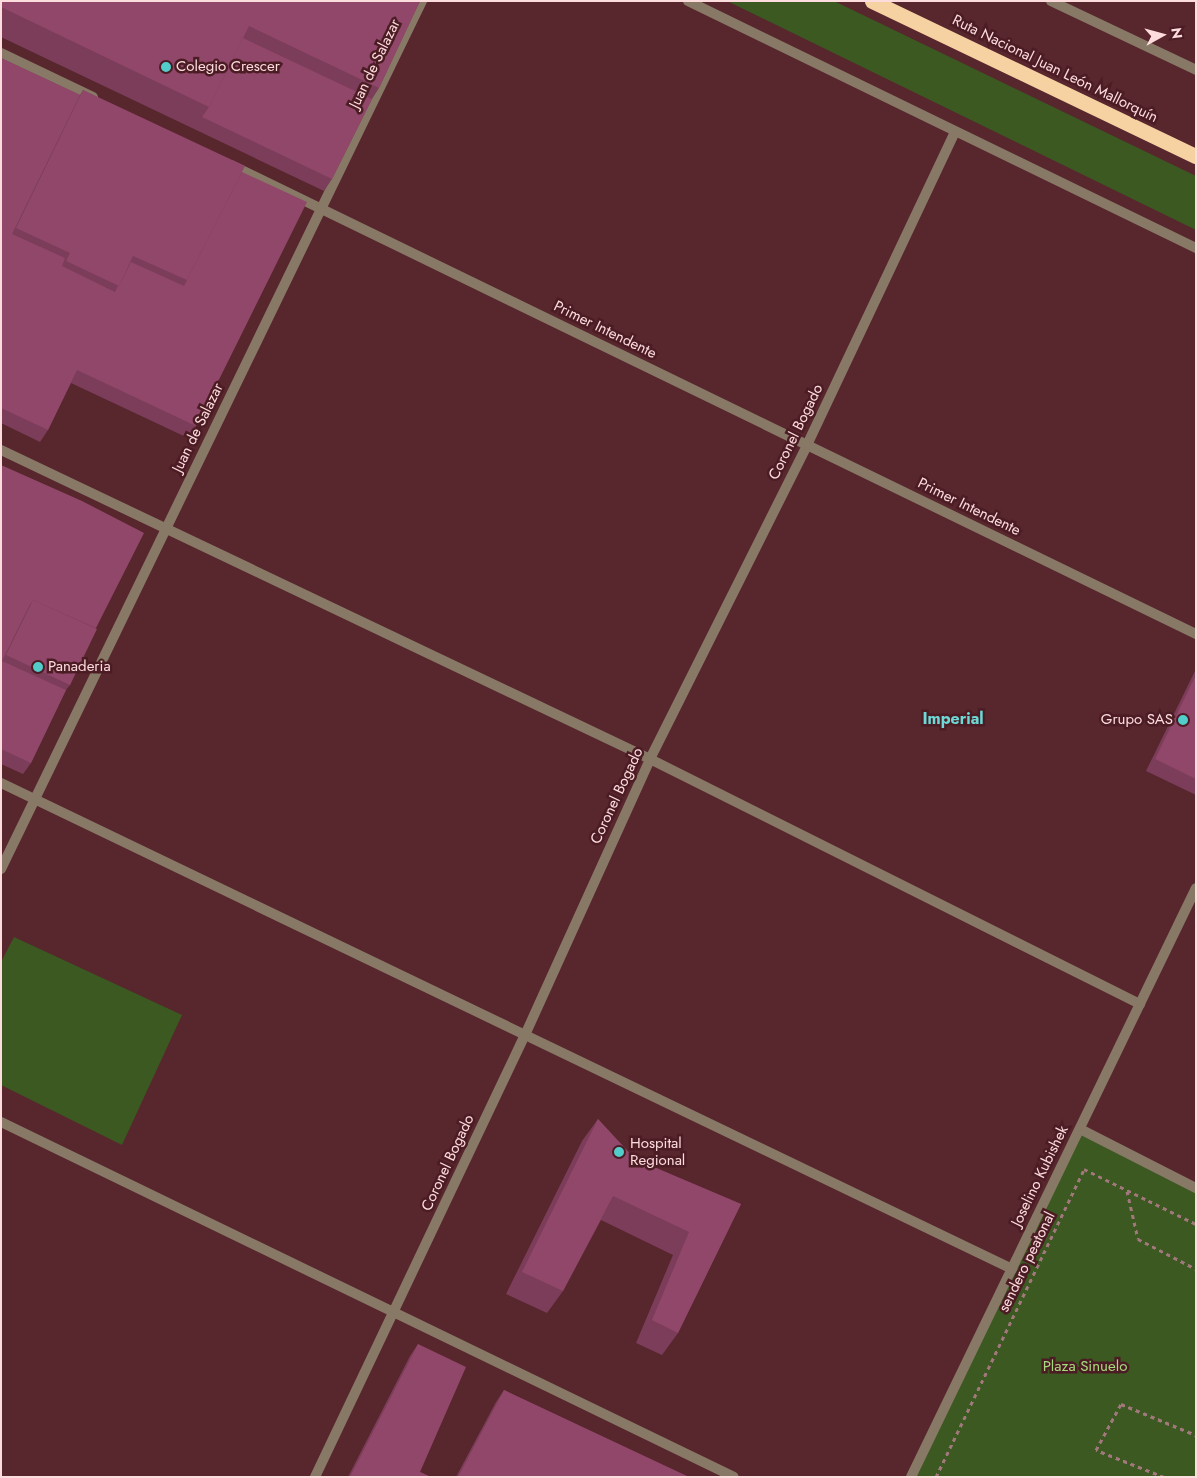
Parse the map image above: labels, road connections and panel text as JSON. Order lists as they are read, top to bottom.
{
  "streets": {
    "highway": ["Ruta Nacional Juan León Mallorquín"],
    "street": [
      "Juan de Salazar",
      "Primer Intendente",
      "Coronel Bogado",
      "Joselino Kubishek"
    ],
    "path": ["sendero peatonal"]
  },
  "crossings": [
    ["Juan de Salazar", "Primer Intendente"],
    ["Primer Intendente", "Coronel Bogado"]
  ],
  "districts": ["Imperial"],
  "parks": ["Plaza Sinuelo"],
  "places": [
    "Colegio Crescer",
    "Panaderia",
    "Grupo SAS",
    "Hospital Regional"
  ],
  "north": "right"
}
